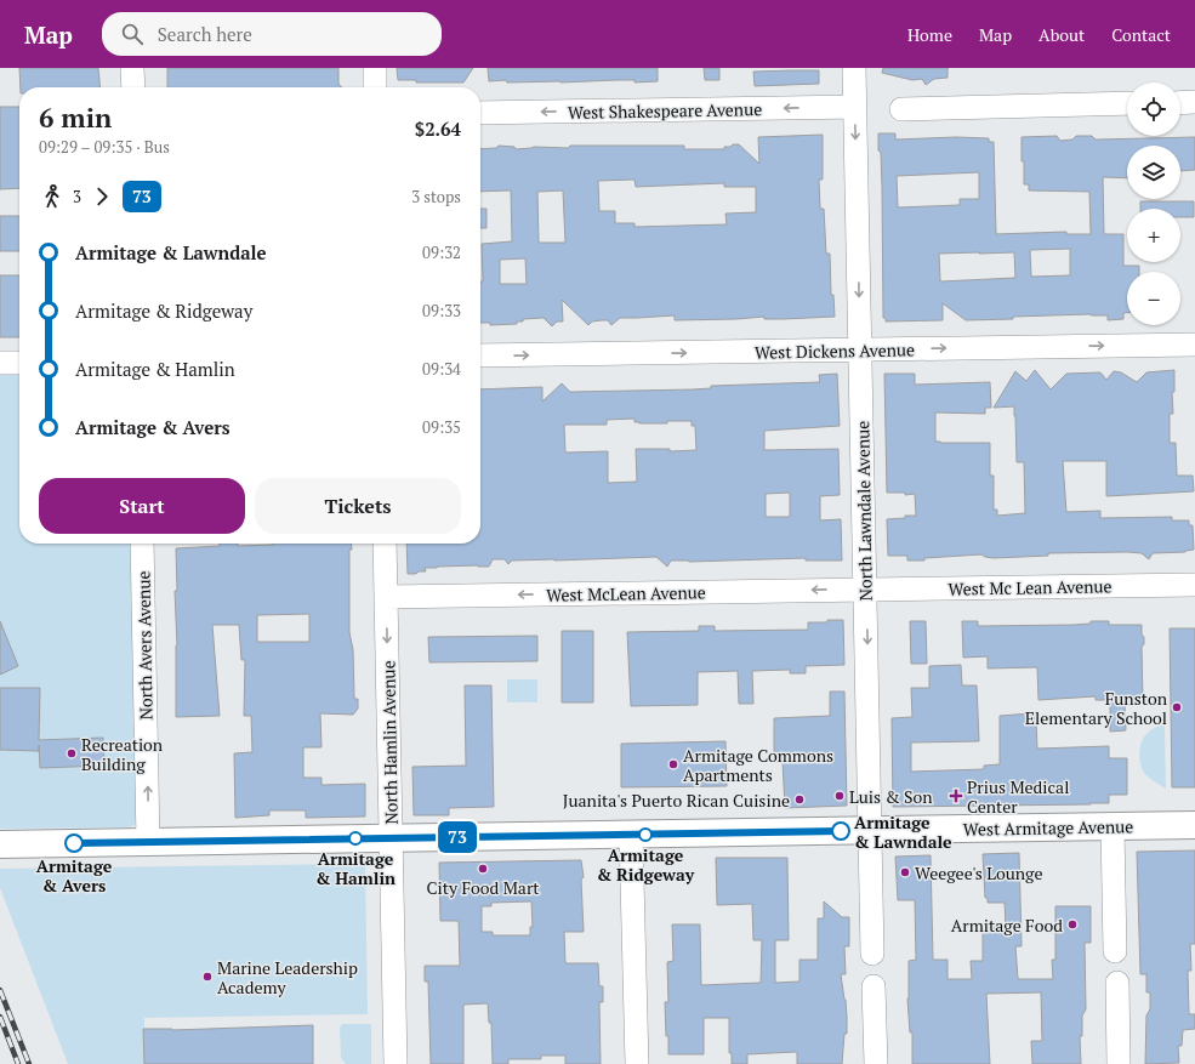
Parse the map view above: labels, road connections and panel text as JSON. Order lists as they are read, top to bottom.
{
  "streets": {
    "main road": ["West Armitage Avenue"],
    "street": [
      "West Shakespeare Avenue",
      "West Dickens Avenue",
      "North Lawndale Avenue",
      "West Mc Lean Avenue",
      "West McLean Avenue",
      "North Avers Avenue",
      "North Hamlin Avenue"
    ]
  },
  "crossings": [
    ["West Shakespeare Avenue", "North Lawndale Avenue"],
    ["West Dickens Avenue", "North Lawndale Avenue"],
    ["North Lawndale Avenue", "West Mc Lean Avenue"],
    ["North Lawndale Avenue", "West McLean Avenue"],
    ["North Lawndale Avenue", "West Armitage Avenue"],
    ["West Mc Lean Avenue", "West McLean Avenue"],
    ["West McLean Avenue", "North Hamlin Avenue"],
    ["North Avers Avenue", "West Armitage Avenue"],
    ["North Hamlin Avenue", "West Armitage Avenue"]
  ],
  "one_way": [
    "West Shakespeare Avenue",
    "West Dickens Avenue",
    "North Lawndale Avenue",
    "West McLean Avenue",
    "North Avers Avenue",
    "North Hamlin Avenue"
  ],
  "places": {
    "other": [
      "Funston Elementary School",
      "Recreation Building",
      "Armitage Commons Apartments",
      "Luis & Son",
      "Juanita's Puerto Rican Cuisine",
      "Armitage & Lawndale",
      "Armitage & Ridgeway",
      "Armitage & Hamlin",
      "Armitage & Avers",
      "City Food Mart",
      "Weegee's Lounge",
      "Armitage Food",
      "Marine Leadership Academy"
    ],
    "health": ["Prius Medical Center"]
  },
  "lines": ["bus line 73"],
  "page": {
    "header": "Map",
    "search": "Search here",
    "nav": [
      "Home",
      "Map",
      "About",
      "Contact"
    ],
    "on_map": "73",
    "map_buttons": ["+", "−"],
    "heading": ["6 min", "09:29 – 09:35 · Bus", "$2.64"],
    "legs": ["3", "73", "3 stops"],
    "list": [
      {
        "name": "Armitage & Lawndale",
        "value": "09:32"
      },
      {
        "name": "Armitage & Ridgeway",
        "value": "09:33"
      },
      {
        "name": "Armitage & Hamlin",
        "value": "09:34"
      },
      {
        "name": "Armitage & Avers",
        "value": "09:35"
      }
    ],
    "buttons": ["Start", "Tickets"]
  }
}
